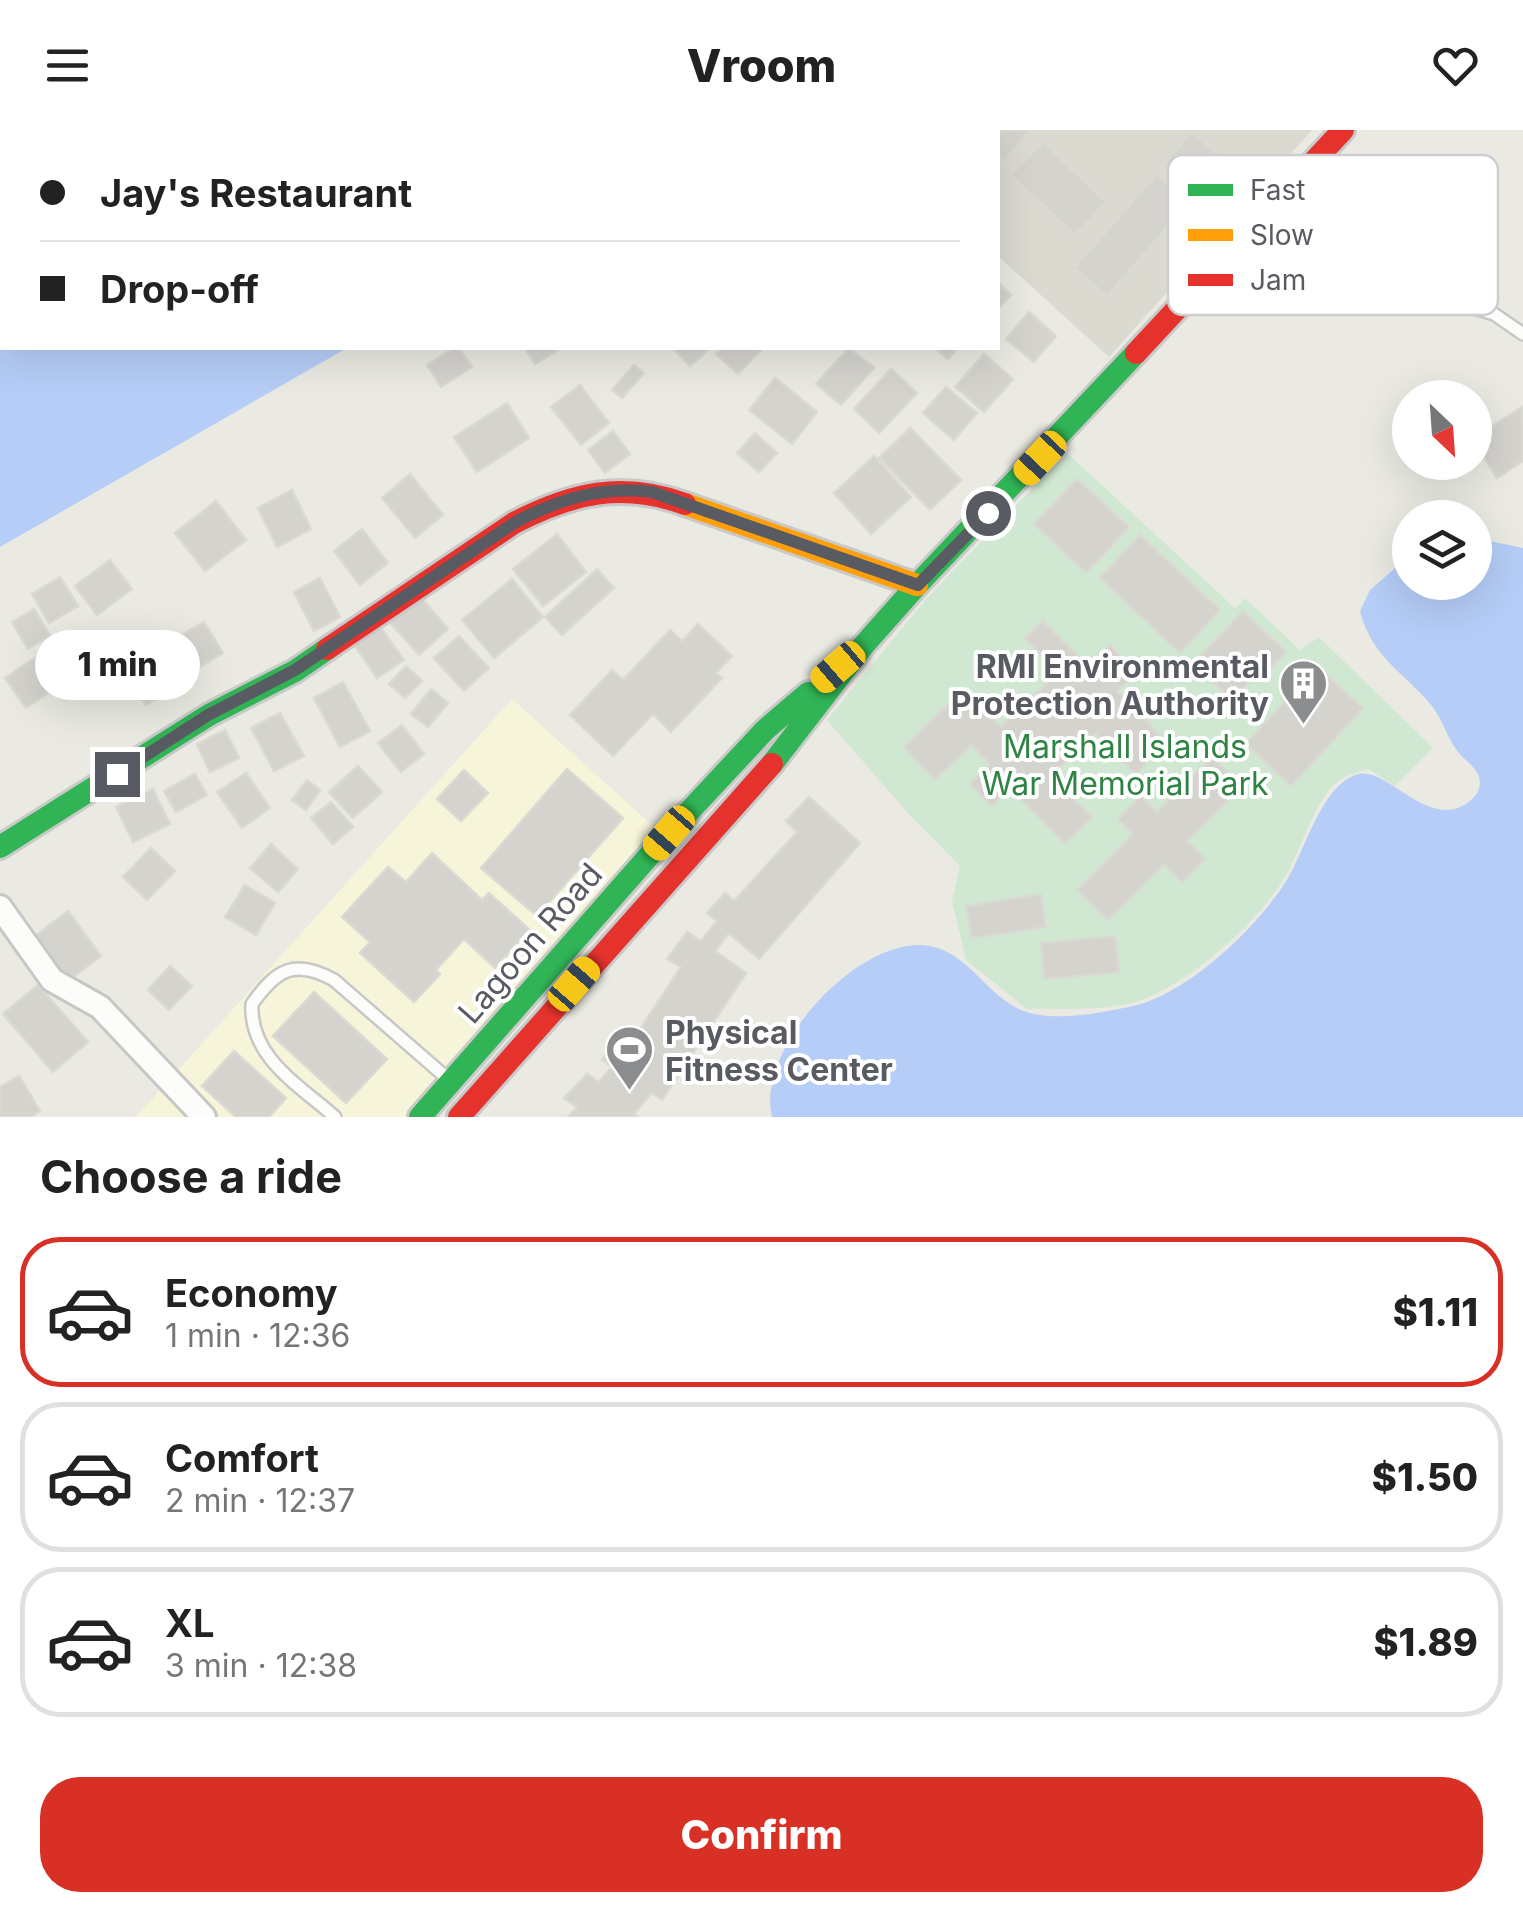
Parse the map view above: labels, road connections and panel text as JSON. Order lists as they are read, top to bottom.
{
  "streets": {
    "main road": ["Lagoon Road"]
  },
  "parks": ["Marshall Islands War Memorial Park"],
  "places": {
    "building": ["RMI Environmental Protection Authority"],
    "sports": ["Physical Fitness Center"]
  },
  "legend": ["Fast", "Slow", "Jam"],
  "north": "bottom right",
  "page": {
    "header": "Vroom",
    "banner": ["Jay's Restaurant", "Drop-off"],
    "bubble": "1 min",
    "heading": "Choose a ride",
    "list": [
      {
        "name": "Economy",
        "note": "1 min · 12:36",
        "value": "$1.11"
      },
      {
        "name": "Comfort",
        "note": "2 min · 12:37",
        "value": "$1.50"
      },
      {
        "name": "XL",
        "note": "3 min · 12:38",
        "value": "$1.89"
      }
    ],
    "buttons": "Confirm"
  }
}
